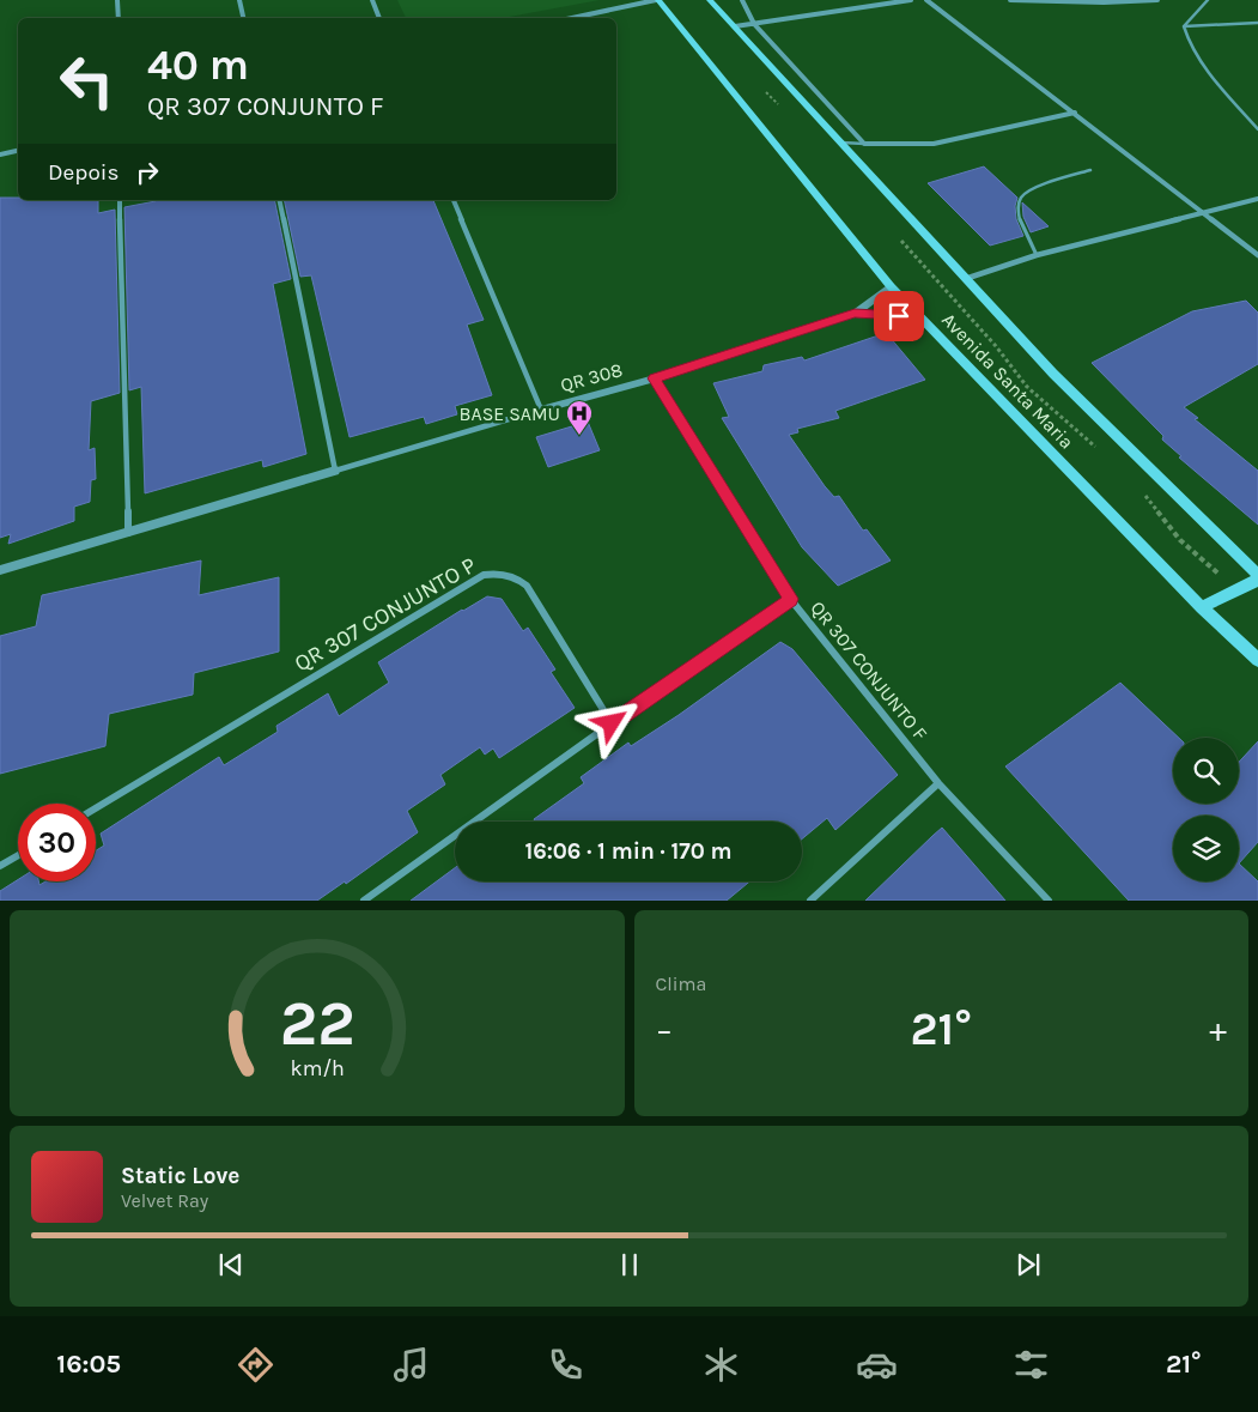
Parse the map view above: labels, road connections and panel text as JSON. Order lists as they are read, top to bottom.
{
  "streets": {
    "main road": ["Avenida Santa Maria"],
    "street": ["QR 308", "QR 307 CONJUNTO P", "QR 307 CONJUNTO F"]
  },
  "crossings": [
    ["QR 308", "Avenida Santa Maria"],
    ["QR 308", "QR 307 CONJUNTO F"]
  ],
  "places": {
    "hospital": ["BASE SAMU"]
  },
  "page": {
    "turn": ["40 m", "QR 307 CONJUNTO F"],
    "then": "Depois",
    "limit": "30",
    "trip": "16:06 · 1 min · 170 m",
    "tile": "Clima",
    "heat": ["−", "21°", "+"],
    "song": ["Static Love", "Velvet Ray"],
    "tabs": ["16:05", "21°"],
    "gauge": ["22", "km/h"]
  }
}
